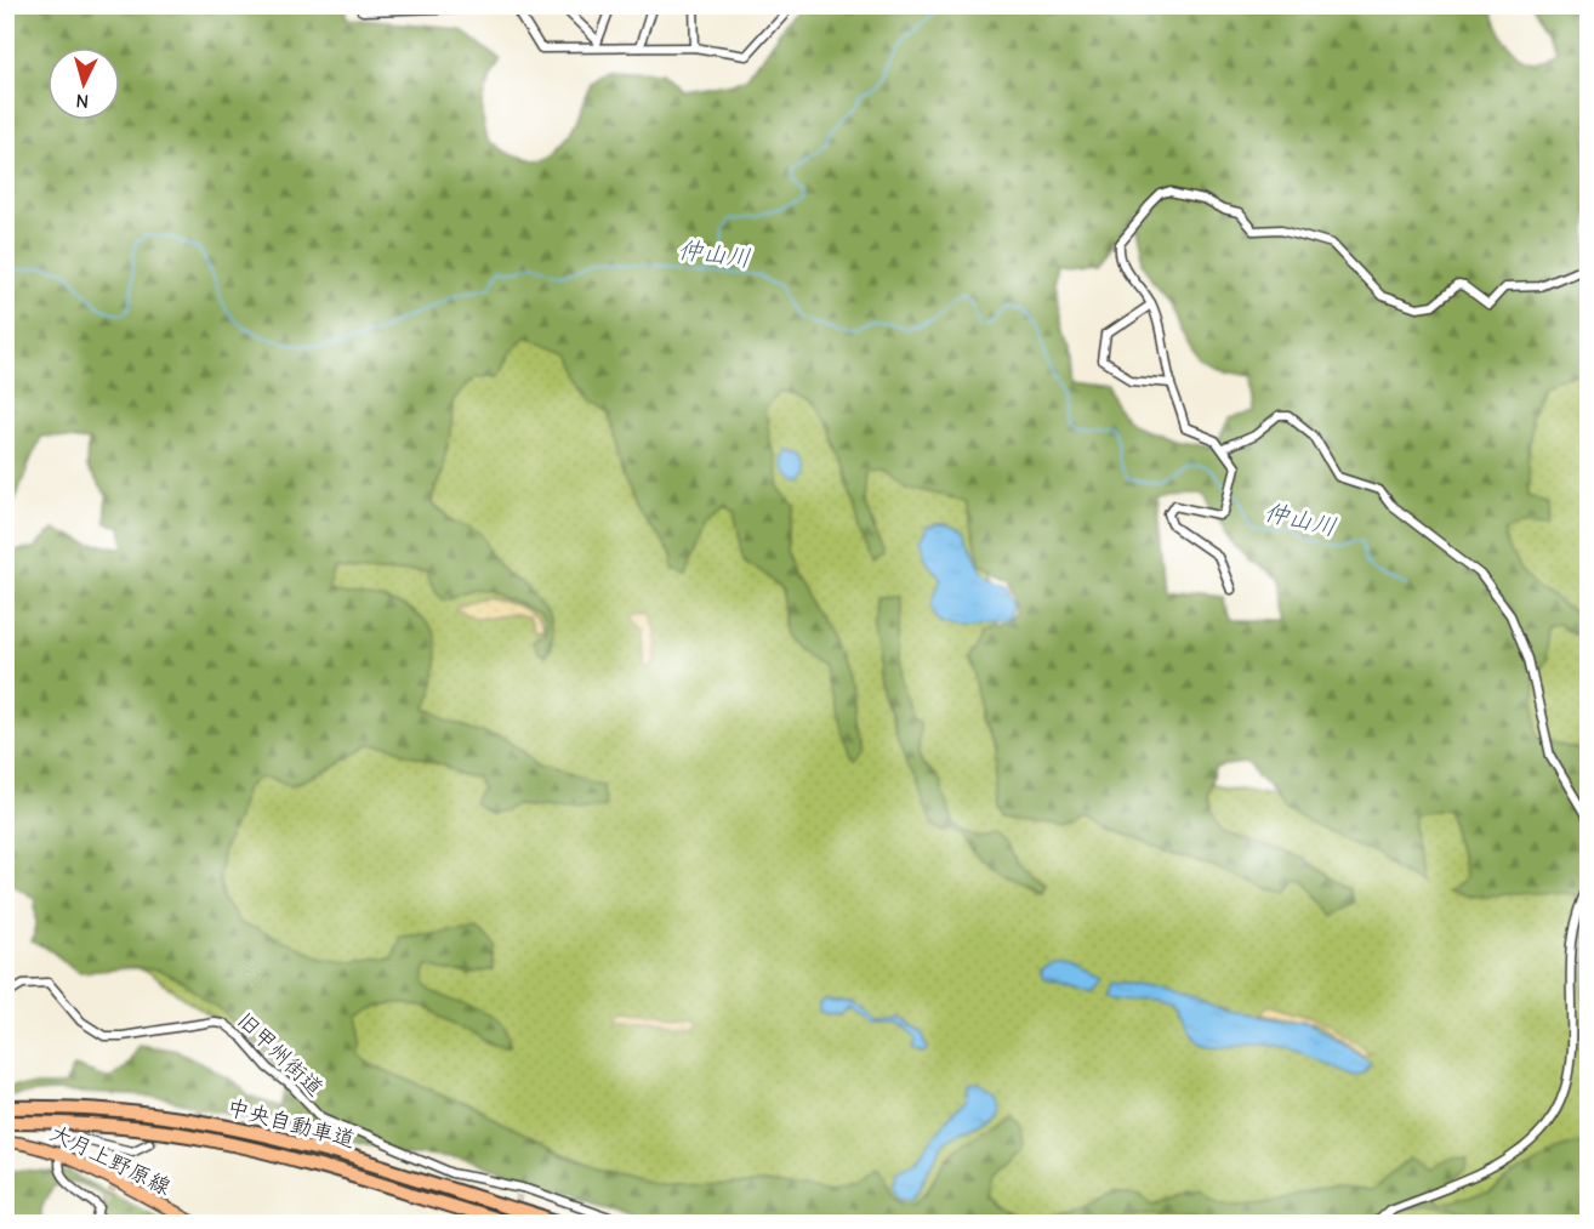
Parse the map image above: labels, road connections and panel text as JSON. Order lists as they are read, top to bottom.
{
  "streets": {
    "highway": ["中央自動車道"],
    "main road": ["大月上野原線"],
    "street": ["旧甲州街道"]
  },
  "water": ["仲山川"],
  "north": "bottom"
}
